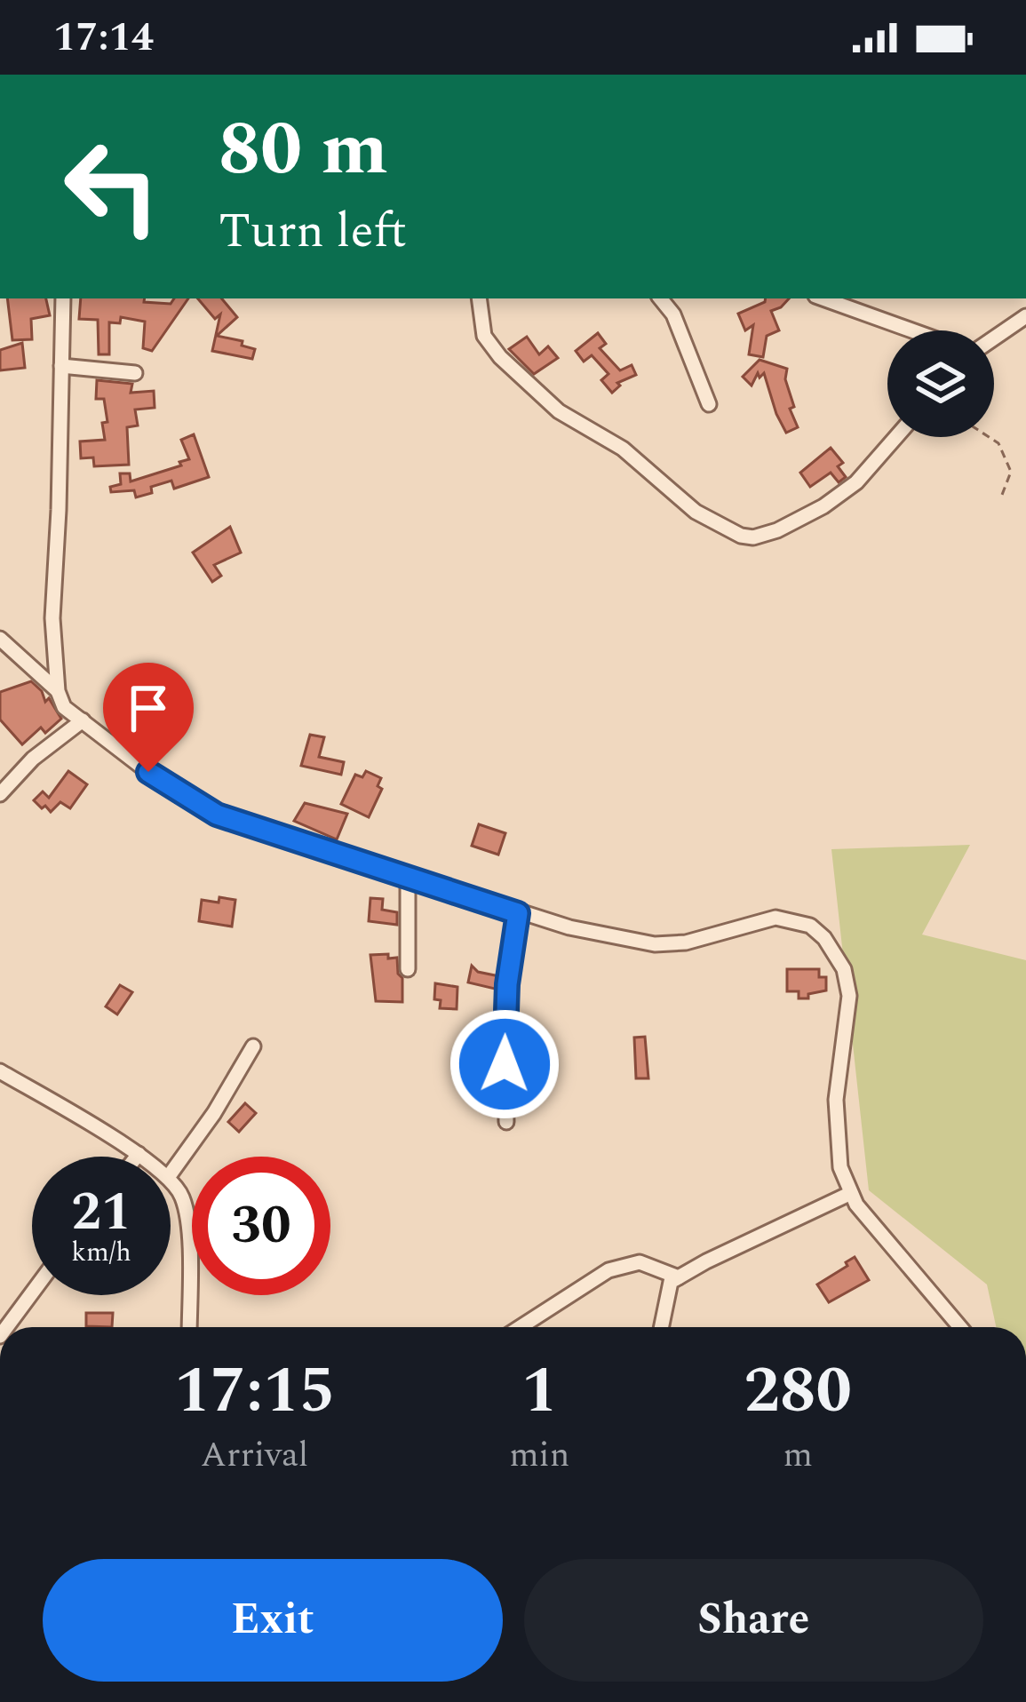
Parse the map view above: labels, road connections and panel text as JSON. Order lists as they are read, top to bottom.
{
  "page": {
    "status": "17:14",
    "turn": ["80 m", "Turn left"],
    "speed": "21 km/h",
    "limit": "30",
    "eta": [
      "17:15",
      "Arrival",
      "1",
      "min",
      "280",
      "m"
    ],
    "buttons": ["Exit", "Share"]
  }
}
